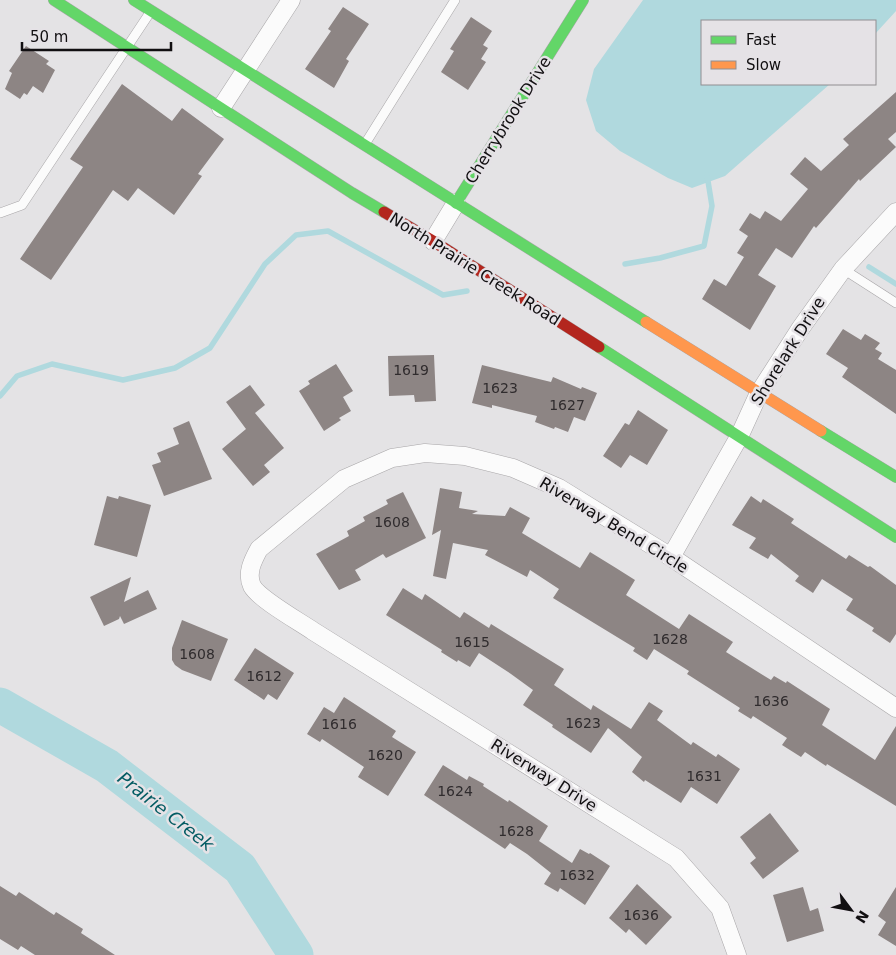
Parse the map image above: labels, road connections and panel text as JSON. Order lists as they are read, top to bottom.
{
  "streets": {
    "main road": ["Cherrybrook Drive", "North Prairie Creek Road"],
    "street": ["Shorelark Drive", "Riverway Bend Circle", "Riverway Drive"]
  },
  "crossings": [
    ["Cherrybrook Drive", "North Prairie Creek Road"],
    ["North Prairie Creek Road", "Shorelark Drive"],
    ["Shorelark Drive", "Riverway Bend Circle"],
    ["Riverway Bend Circle", "Riverway Drive"]
  ],
  "water": ["Prairie Creek"],
  "house_numbers": [
    "1619",
    "1623",
    "1627",
    "1608",
    "1628",
    "1615",
    "1608",
    "1612",
    "1636",
    "1623",
    "1616",
    "1620",
    "1631",
    "1624",
    "1628",
    "1632",
    "1636"
  ],
  "legend": ["Fast", "Slow"],
  "scale_bar": "50 m",
  "north": "bottom right"
}
